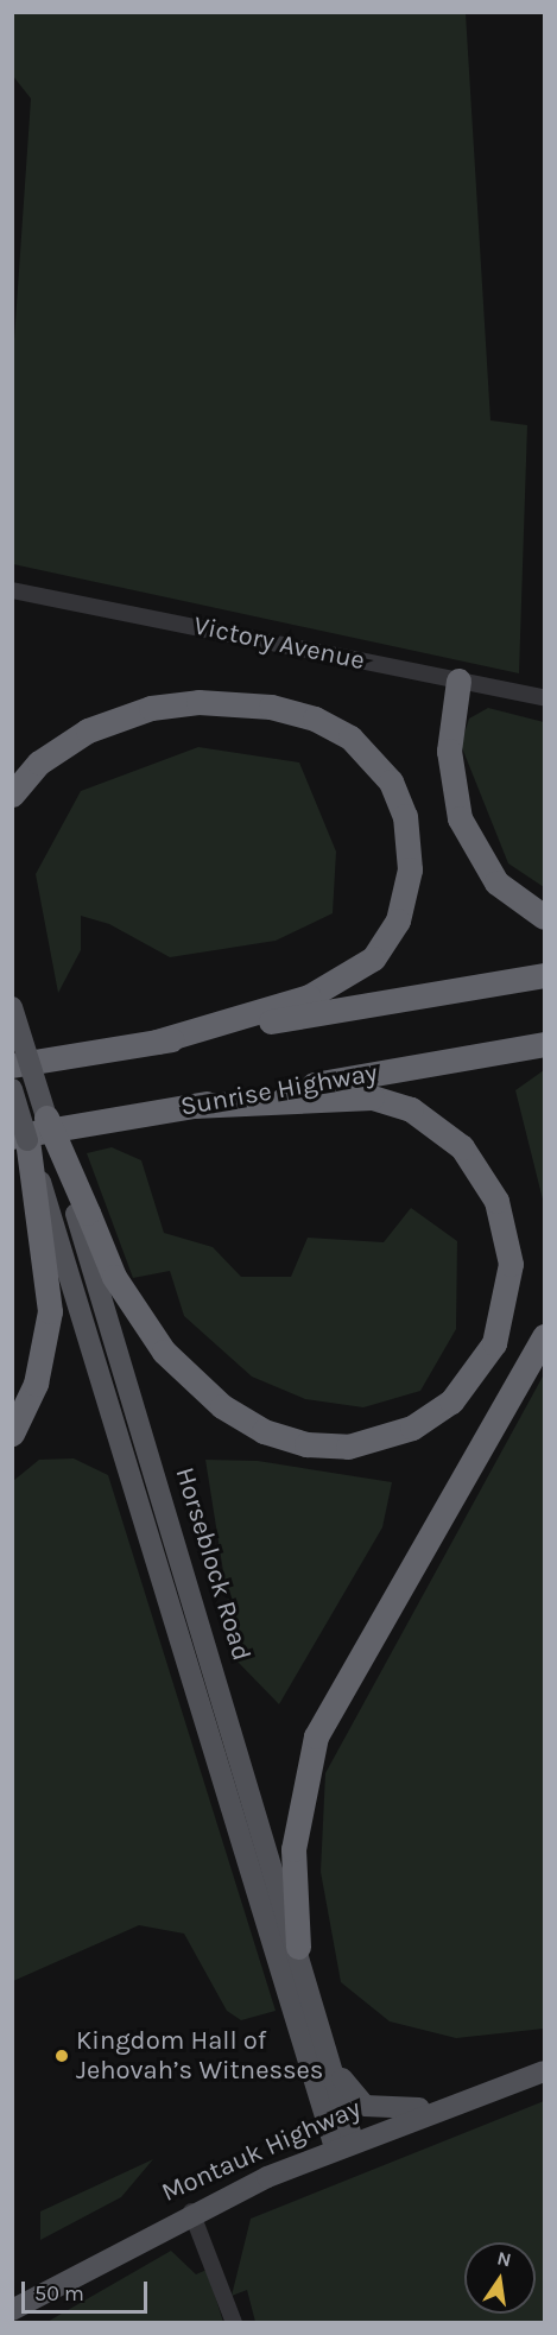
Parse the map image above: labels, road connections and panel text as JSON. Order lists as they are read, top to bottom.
{
  "streets": {
    "highway": ["Sunrise Highway"],
    "main road": ["Horseblock Road", "Montauk Highway"],
    "street": ["Victory Avenue"]
  },
  "crossings": [
    ["Horseblock Road", "Montauk Highway"]
  ],
  "places": ["Kingdom Hall of Jehovah’s Witnesses"],
  "scale_bar": "50 m",
  "north": "top"
}
